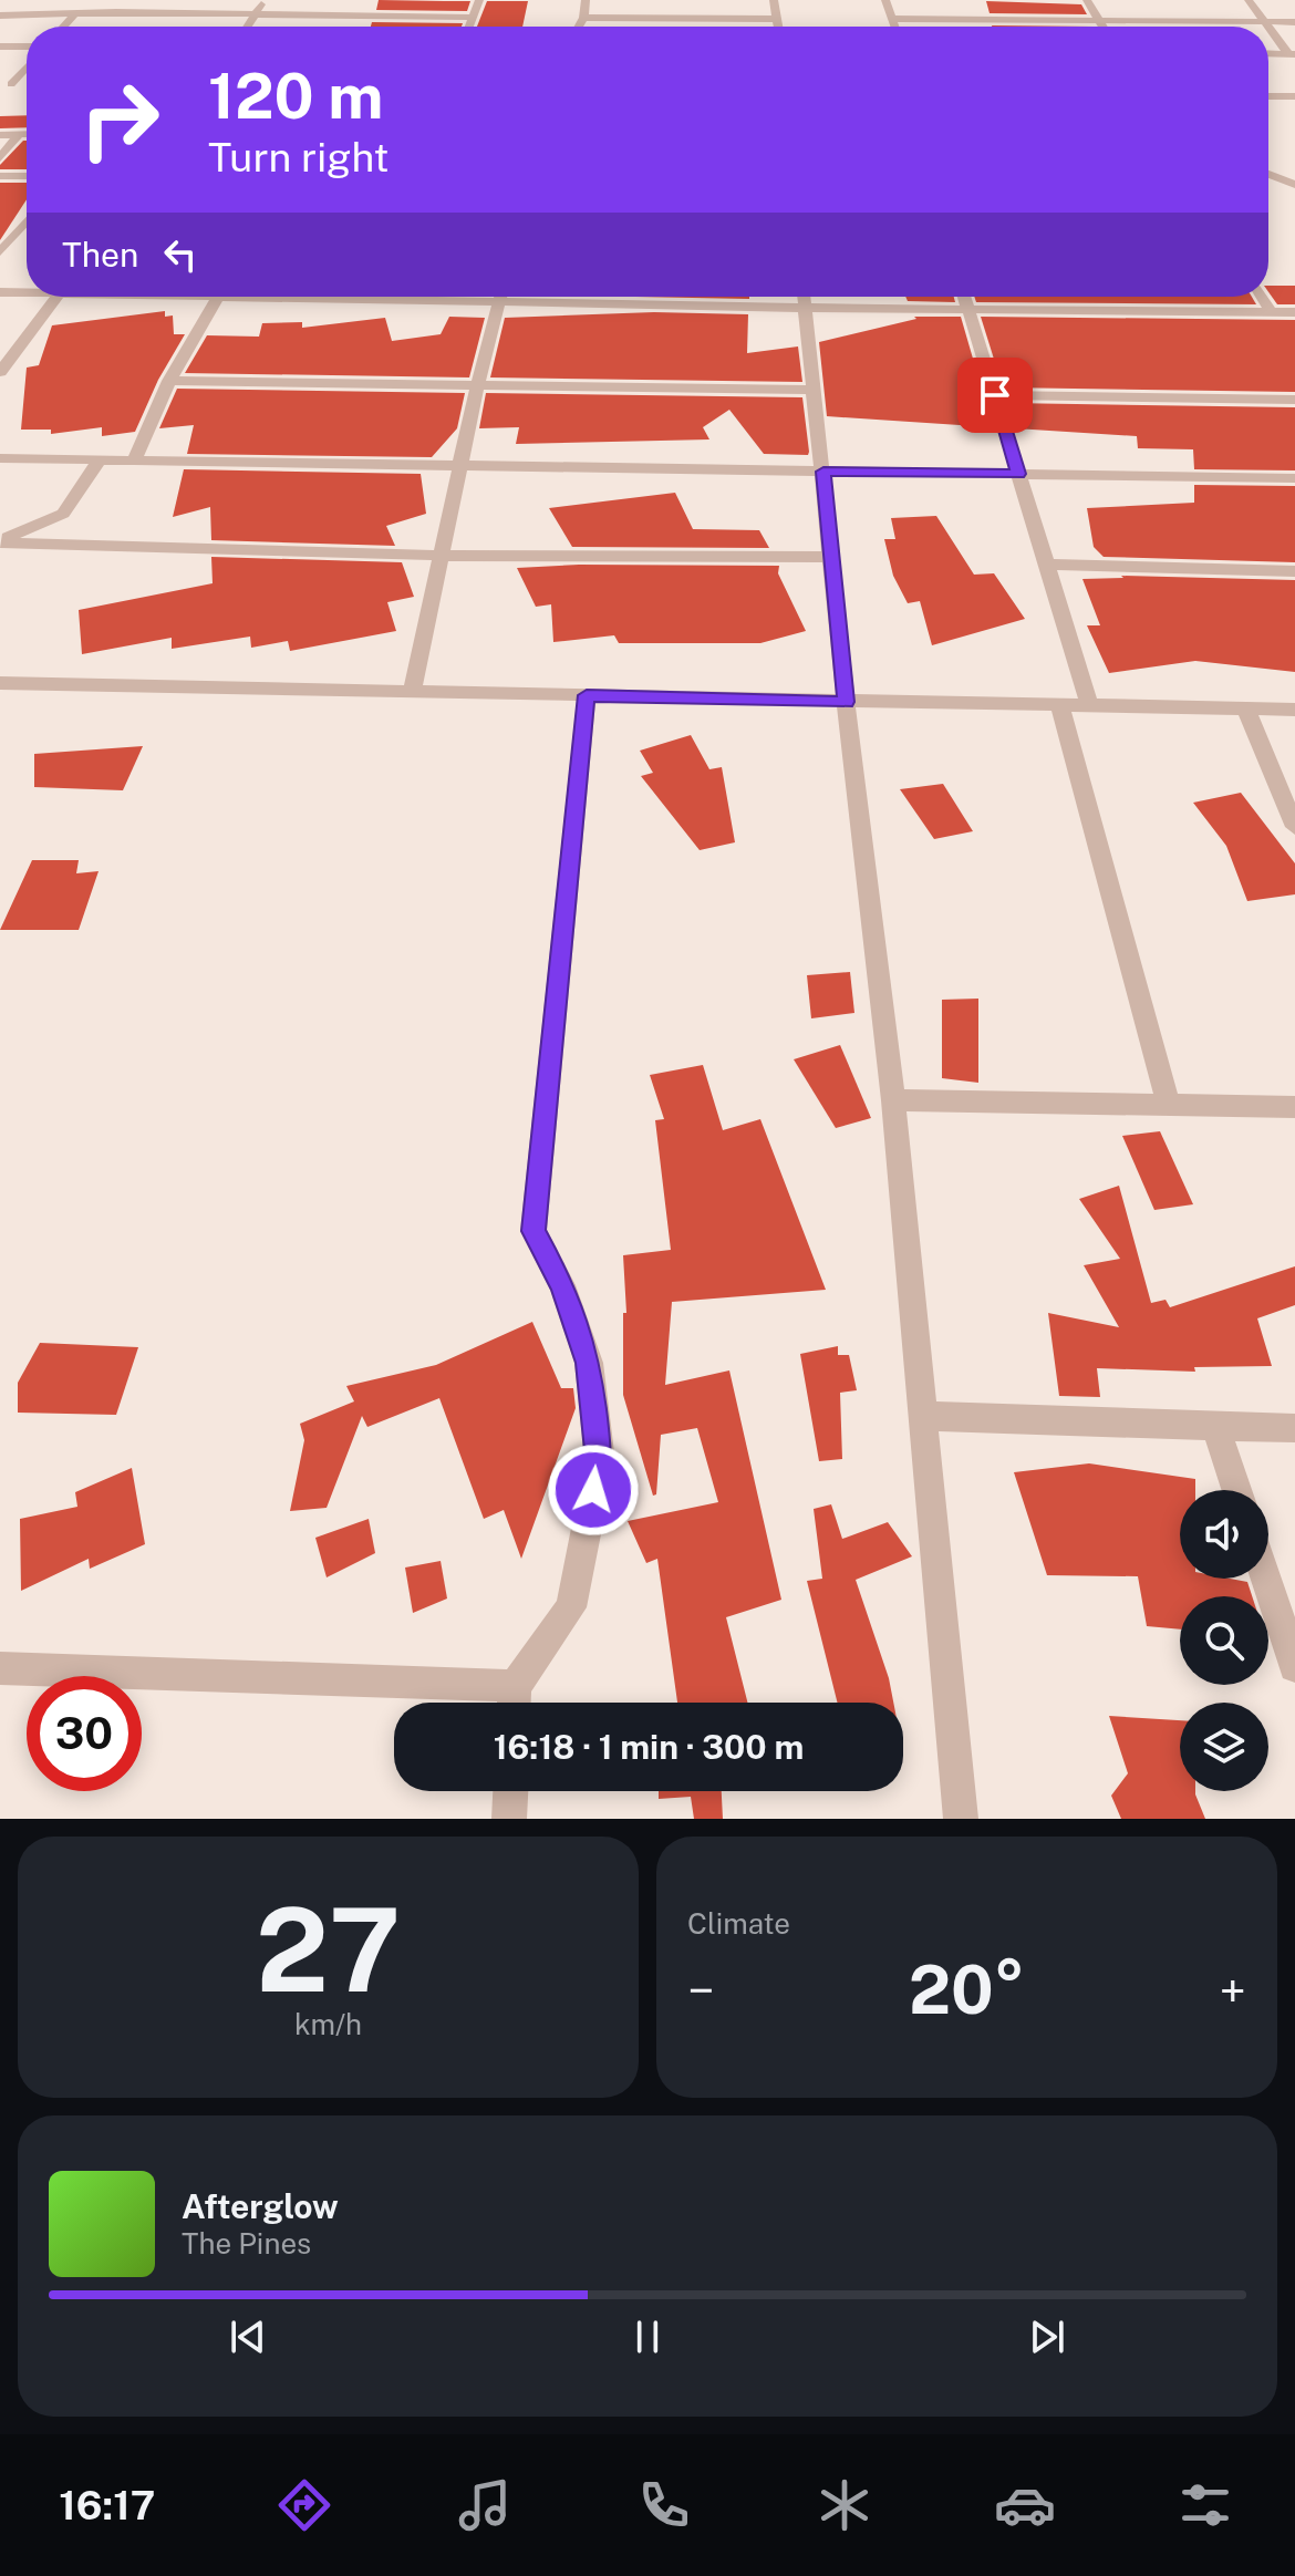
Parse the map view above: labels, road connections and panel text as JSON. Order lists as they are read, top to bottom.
{
  "page": {
    "turn": ["120 m", "Turn right"],
    "then": "Then",
    "limit": "30",
    "trip": "16:18 · 1 min · 300 m",
    "tile": [
      ["27", "km/h"],
      "Climate"
    ],
    "heat": ["−", "20°", "+"],
    "song": ["Afterglow", "The Pines"],
    "tabs": "16:17"
  }
}
